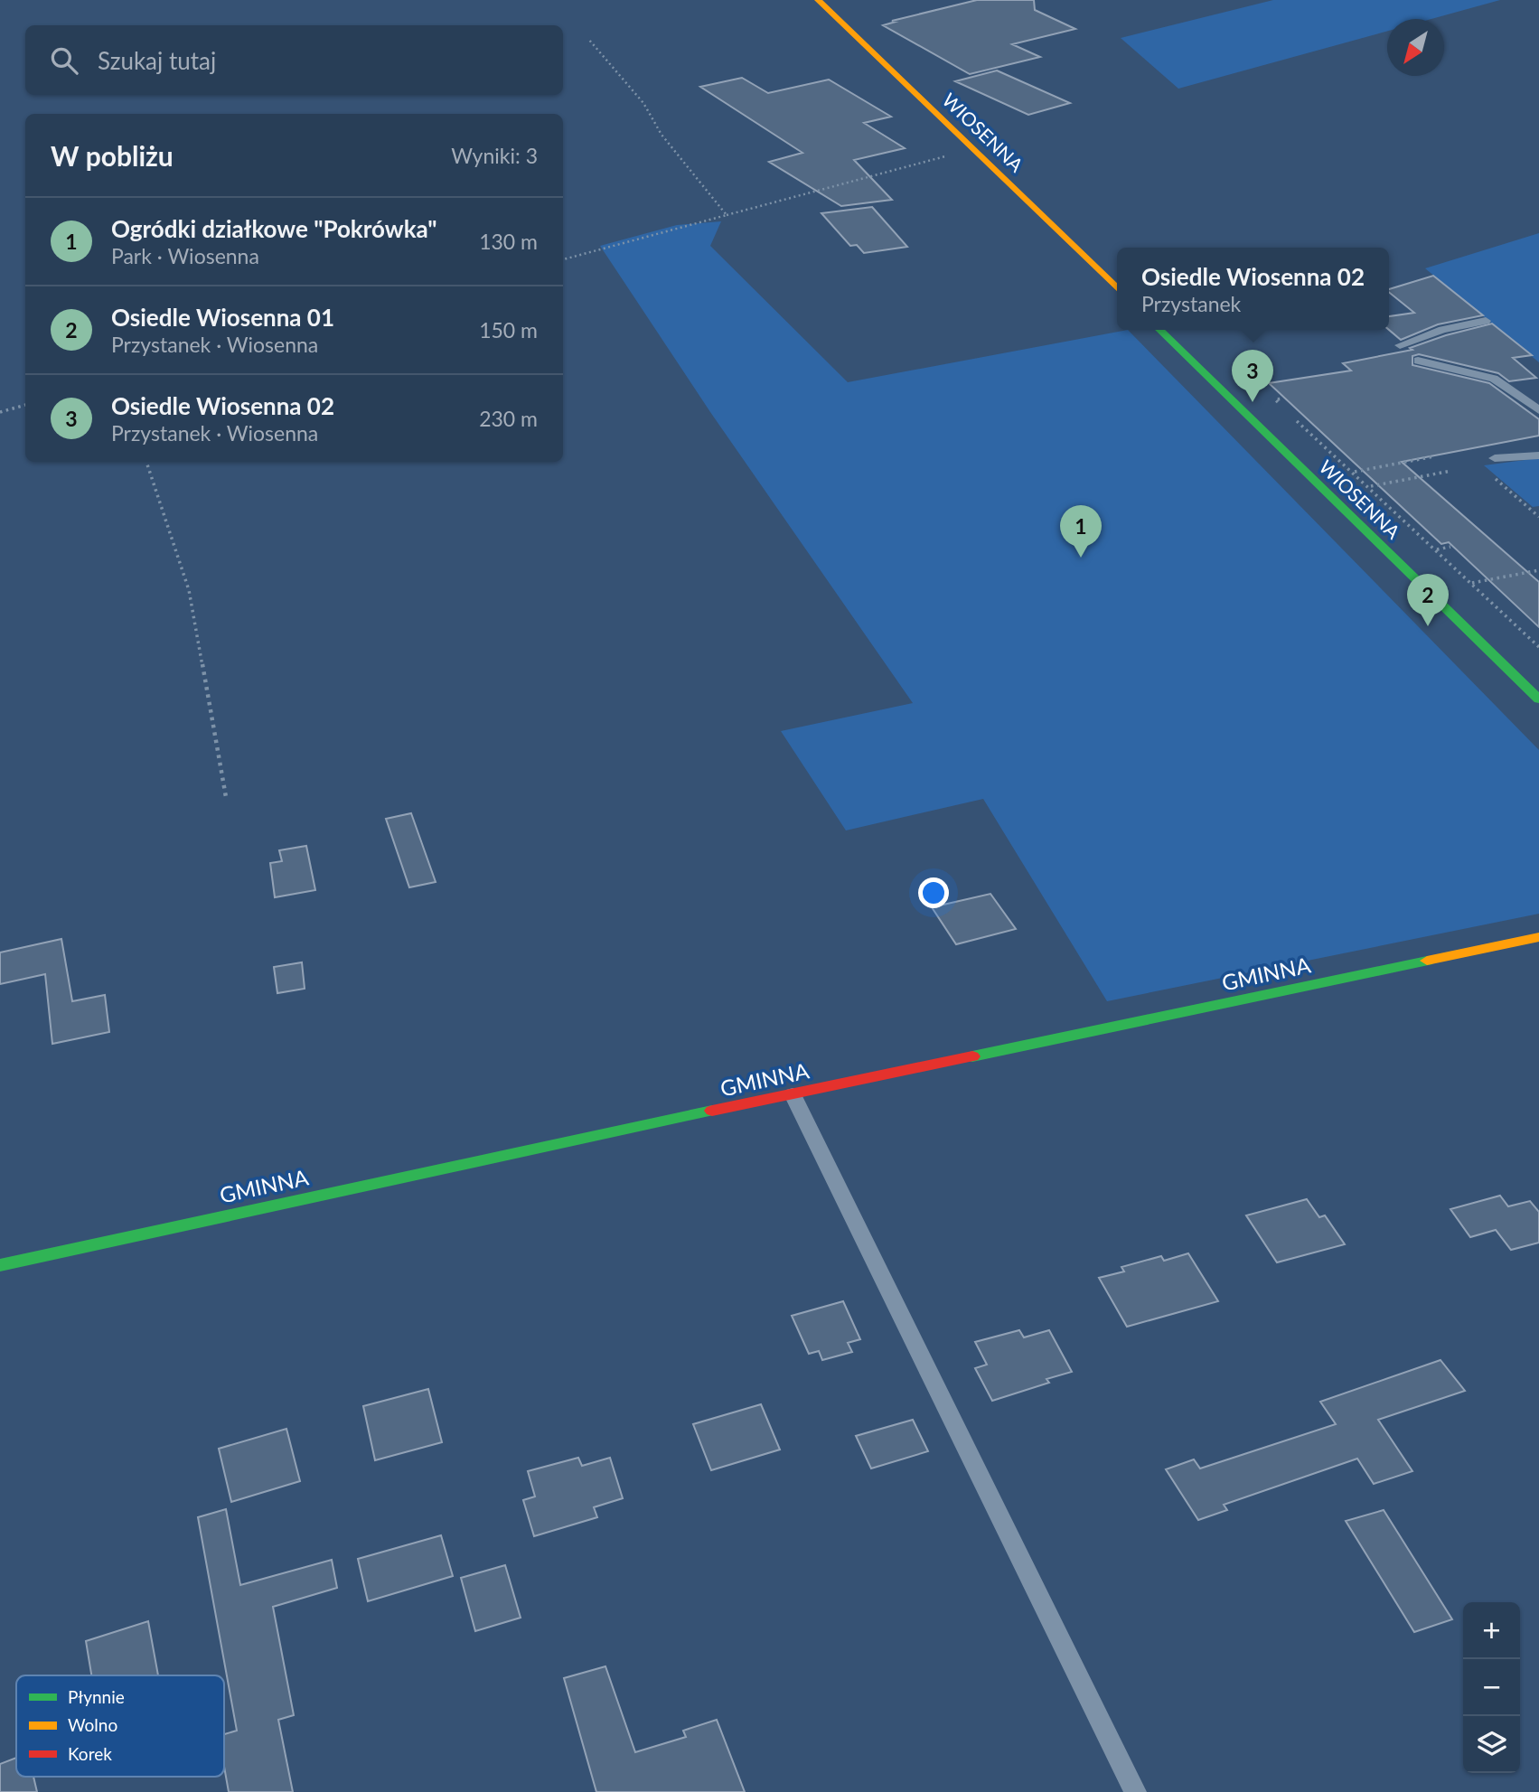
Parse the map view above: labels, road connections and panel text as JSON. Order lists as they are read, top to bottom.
{
  "streets": {
    "street": ["WIOSENNA", "GMINNA"]
  },
  "legend": ["Płynnie", "Wolno", "Korek"],
  "north": "bottom left",
  "page": {
    "search": "Szukaj tutaj",
    "heading": ["W pobliżu", "Wyniki: 3"],
    "list": [
      {
        "mark": "1",
        "name": "Ogródki działkowe \"Pokrówka\"",
        "note": "Park · Wiosenna",
        "value": "130 m"
      },
      {
        "mark": "2",
        "name": "Osiedle Wiosenna 01",
        "note": "Przystanek · Wiosenna",
        "value": "150 m"
      },
      {
        "mark": "3",
        "name": "Osiedle Wiosenna 02",
        "note": "Przystanek · Wiosenna",
        "value": "230 m"
      }
    ],
    "popup": ["Osiedle Wiosenna 02", "Przystanek"],
    "pins": ["3", "1", "2"],
    "map_buttons": ["+", "−"]
  }
}
